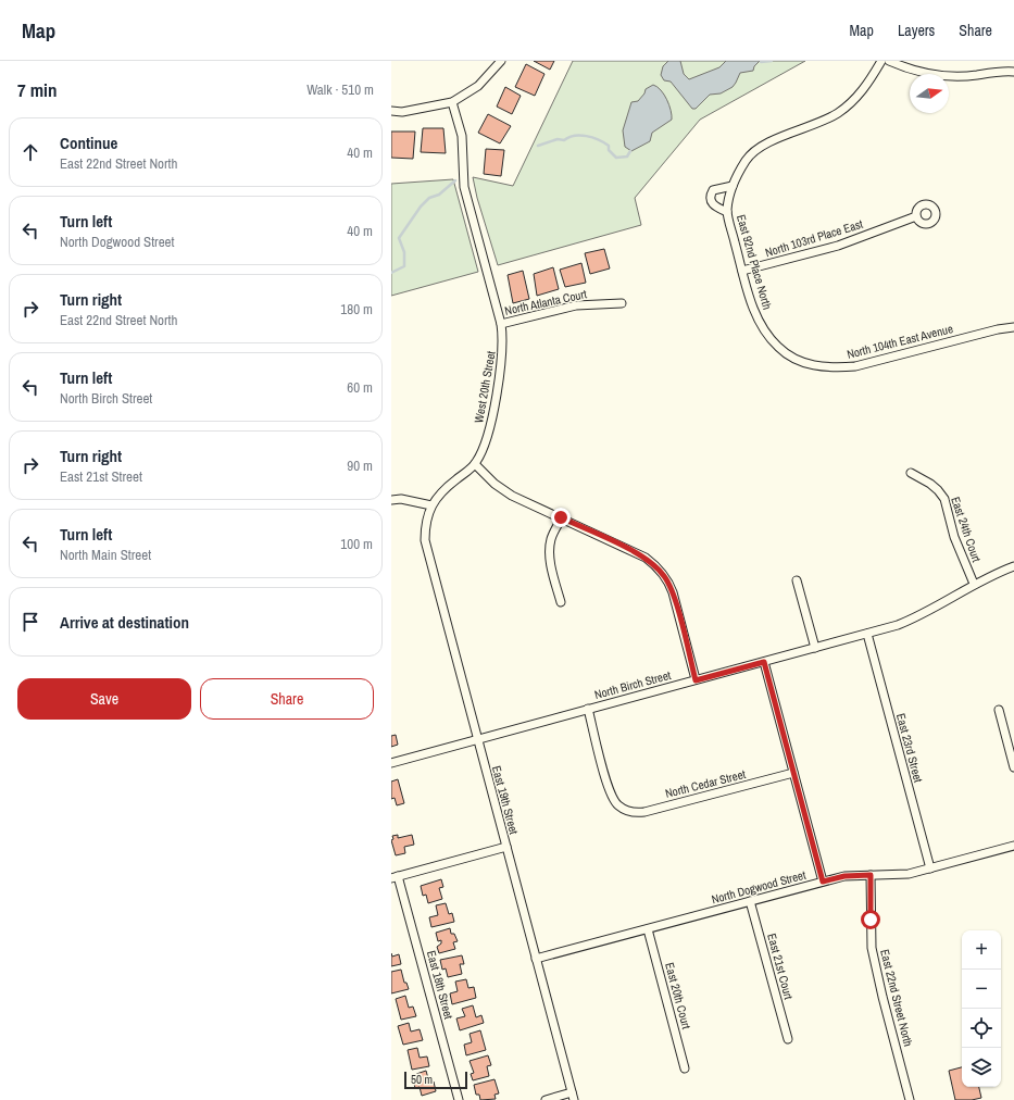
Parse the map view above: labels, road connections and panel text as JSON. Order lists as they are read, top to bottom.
{
  "streets": {
    "street": [
      "North 103rd Place East",
      "East 92nd Place North",
      "North Atlanta Court",
      "North 104th East Avenue",
      "West 20th Street",
      "East 24th Court",
      "North Birch Street",
      "East 23rd Street",
      "North Cedar Street",
      "East 19th Street",
      "North Dogwood Street",
      "East 21st Court",
      "East 18th Street",
      "East 20th Court",
      "East 22nd Street North"
    ]
  },
  "crossings": [
    ["North 103rd Place East", "East 92nd Place North"],
    ["East 92nd Place North", "North 104th East Avenue"],
    ["North Atlanta Court", "West 20th Street"],
    ["West 20th Street", "East 19th Street"],
    ["East 24th Court", "North Birch Street"],
    ["North Birch Street", "East 23rd Street"],
    ["North Birch Street", "North Cedar Street"],
    ["North Birch Street", "East 19th Street"],
    ["East 23rd Street", "North Dogwood Street"],
    ["East 19th Street", "North Dogwood Street"],
    ["North Dogwood Street", "East 21st Court"],
    ["North Dogwood Street", "East 20th Court"],
    ["North Dogwood Street", "East 22nd Street North"]
  ],
  "scale_bar": "50 m",
  "north": "right",
  "page": {
    "header": "Map",
    "nav": ["Map", "Layers", "Share"],
    "heading": ["7 min", "Walk · 510 m"],
    "list": [
      ["Continue", "East 22nd Street North", "40 m"],
      ["Turn left", "North Dogwood Street", "40 m"],
      ["Turn right", "East 22nd Street North", "180 m"],
      ["Turn left", "North Birch Street", "60 m"],
      ["Turn right", "East 21st Street", "90 m"],
      ["Turn left", "North Main Street", "100 m"],
      "Arrive at destination"
    ],
    "buttons": ["Save", "Share"],
    "map_buttons": ["+", "−"],
    "scale": "50 m"
  }
}
